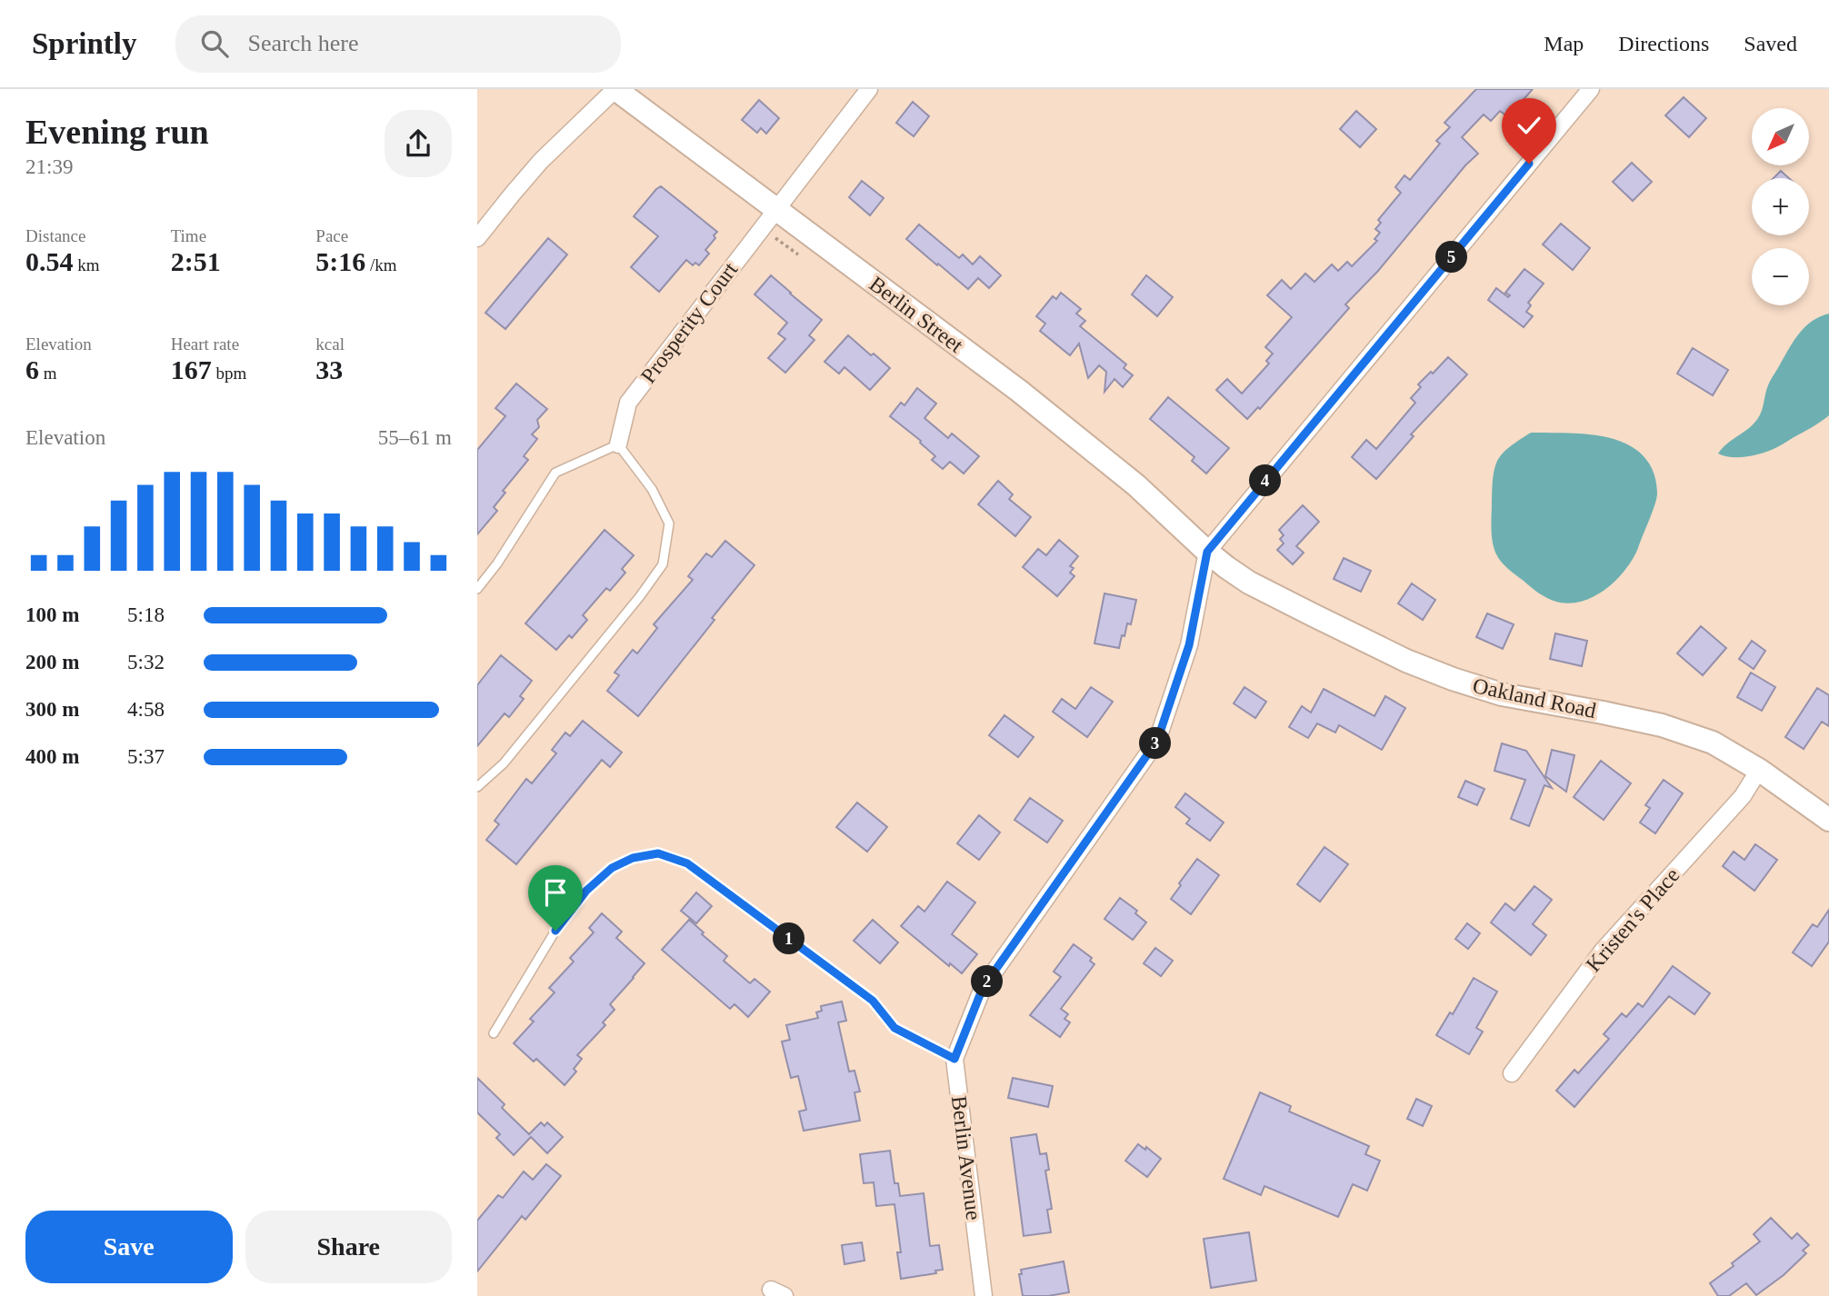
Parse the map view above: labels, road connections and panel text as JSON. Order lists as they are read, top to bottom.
{
  "streets": {
    "main road": ["Berlin Street", "Oakland Road"],
    "street": ["Prosperity Court", "Kristen's Place", "Berlin Avenue"]
  },
  "crossings": [
    ["Berlin Street", "Prosperity Court"],
    ["Berlin Street", "Oakland Road"],
    ["Berlin Street", "Berlin Avenue"],
    ["Oakland Road", "Kristen's Place"],
    ["Oakland Road", "Berlin Avenue"]
  ],
  "north": "bottom left",
  "page": {
    "header": "Sprintly",
    "search": "Search here",
    "nav": ["Map", "Directions", "Saved"],
    "heading": ["Evening run", "21:39"],
    "map_buttons": ["+", "−"],
    "stats": [
      ["Distance", "0.54 km"],
      ["Time", "2:51"],
      ["Pace", "5:16 /km"],
      ["Elevation", "6 m"],
      ["Heart rate", "167 bpm"],
      ["kcal", "33"]
    ],
    "pins": [
      "5",
      "4",
      "3",
      "1",
      "2"
    ],
    "chart": ["Elevation", "55–61 m"],
    "list": [
      {
        "name": "100 m",
        "note": "5:18"
      },
      {
        "name": "200 m",
        "note": "5:32"
      },
      {
        "name": "300 m",
        "note": "4:58"
      },
      {
        "name": "400 m",
        "note": "5:37"
      }
    ],
    "buttons": ["Save", "Share"]
  }
}
